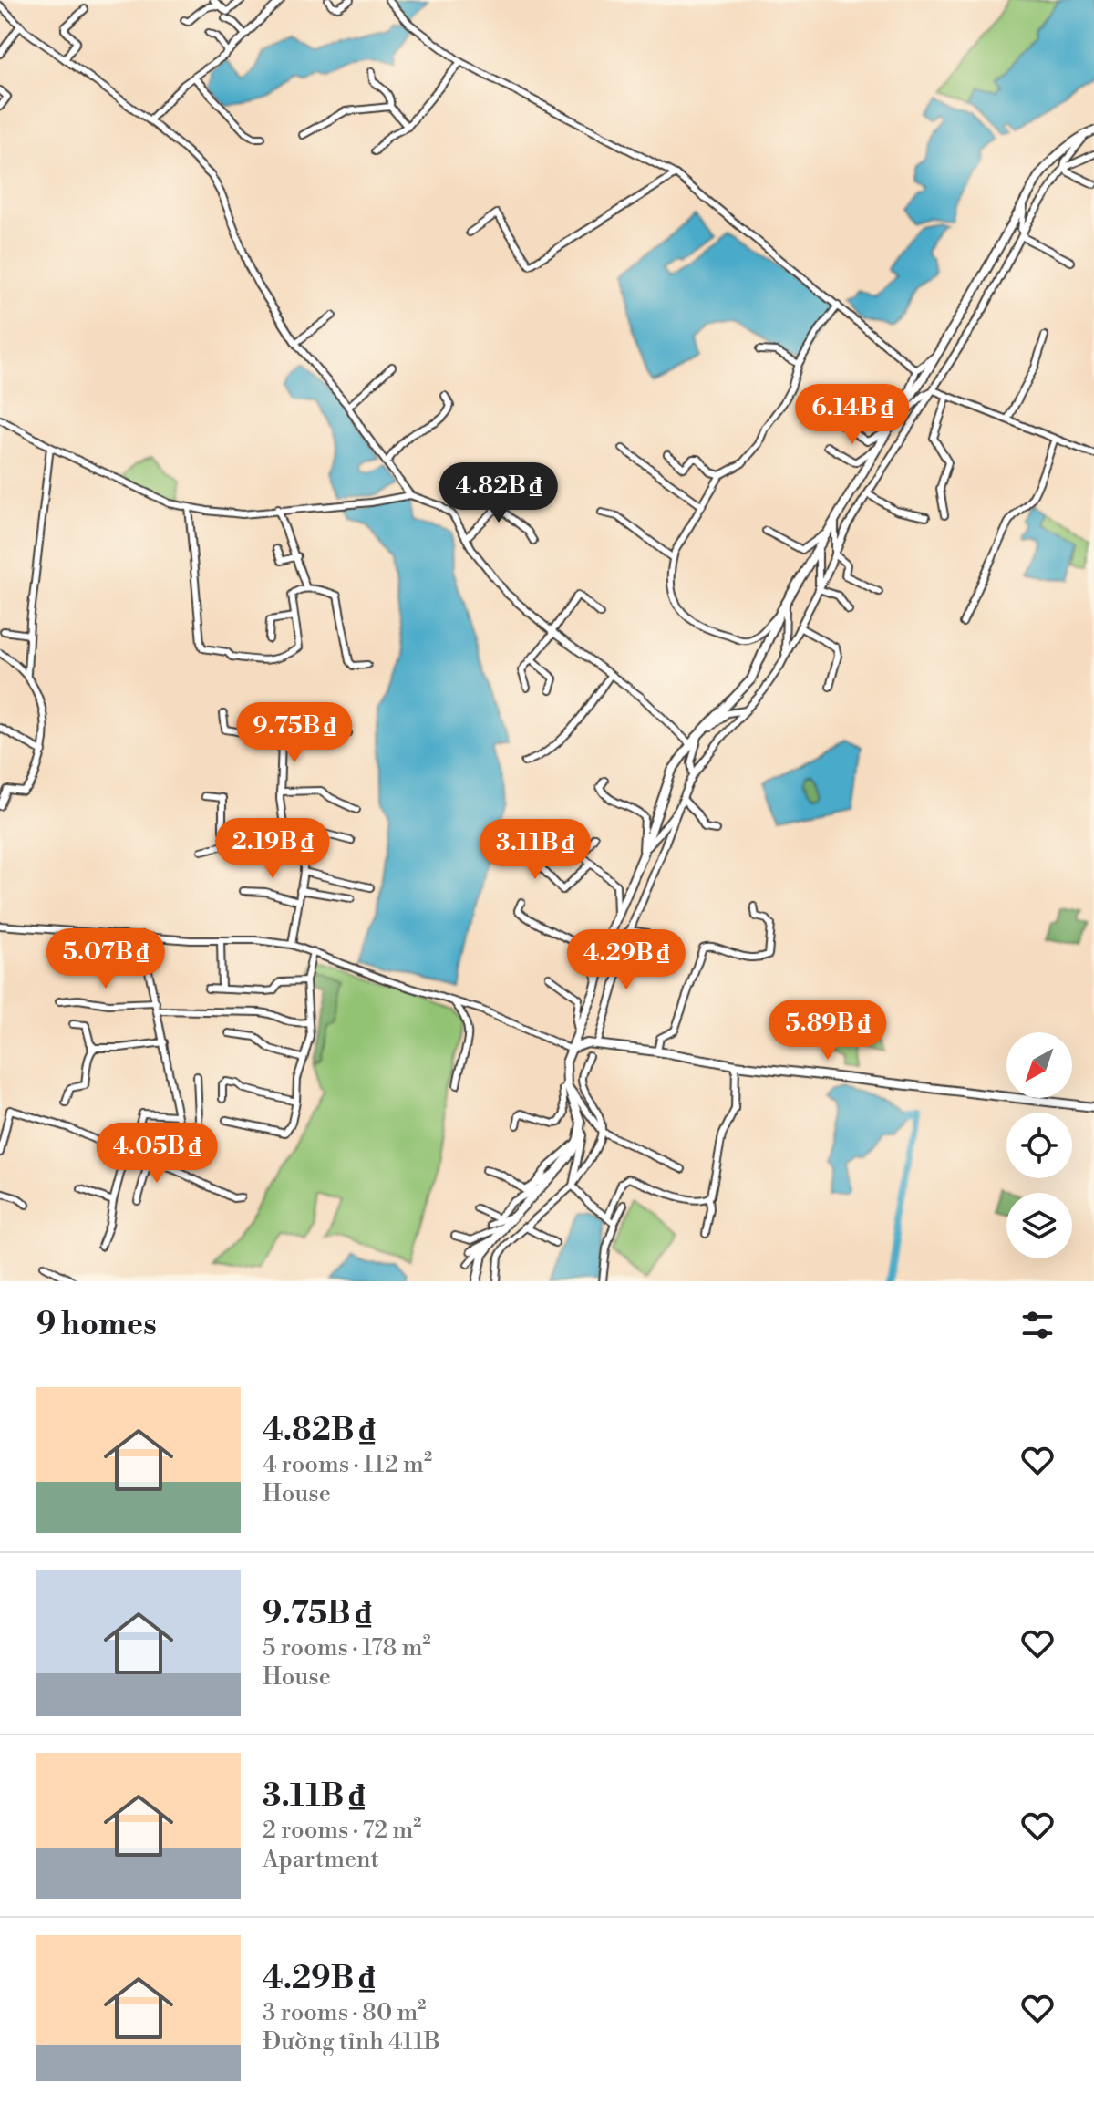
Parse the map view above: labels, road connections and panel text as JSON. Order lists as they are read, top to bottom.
{
  "north": "bottom left",
  "page": {
    "price": [
      "6.14B ₫",
      "4.82B ₫",
      "9.75B ₫",
      "2.19B ₫",
      "3.11B ₫",
      "5.07B ₫",
      "4.29B ₫",
      "5.89B ₫",
      "4.05B ₫"
    ],
    "heading": "9 homes",
    "list": [
      {
        "name": "4.82B ₫",
        "note": "4 rooms · 112 m² · House"
      },
      {
        "name": "9.75B ₫",
        "note": "5 rooms · 178 m² · House"
      },
      {
        "name": "3.11B ₫",
        "note": "2 rooms · 72 m² · Apartment"
      },
      {
        "name": "4.29B ₫",
        "note": "3 rooms · 80 m² · Đường tỉnh 411B"
      }
    ]
  }
}
